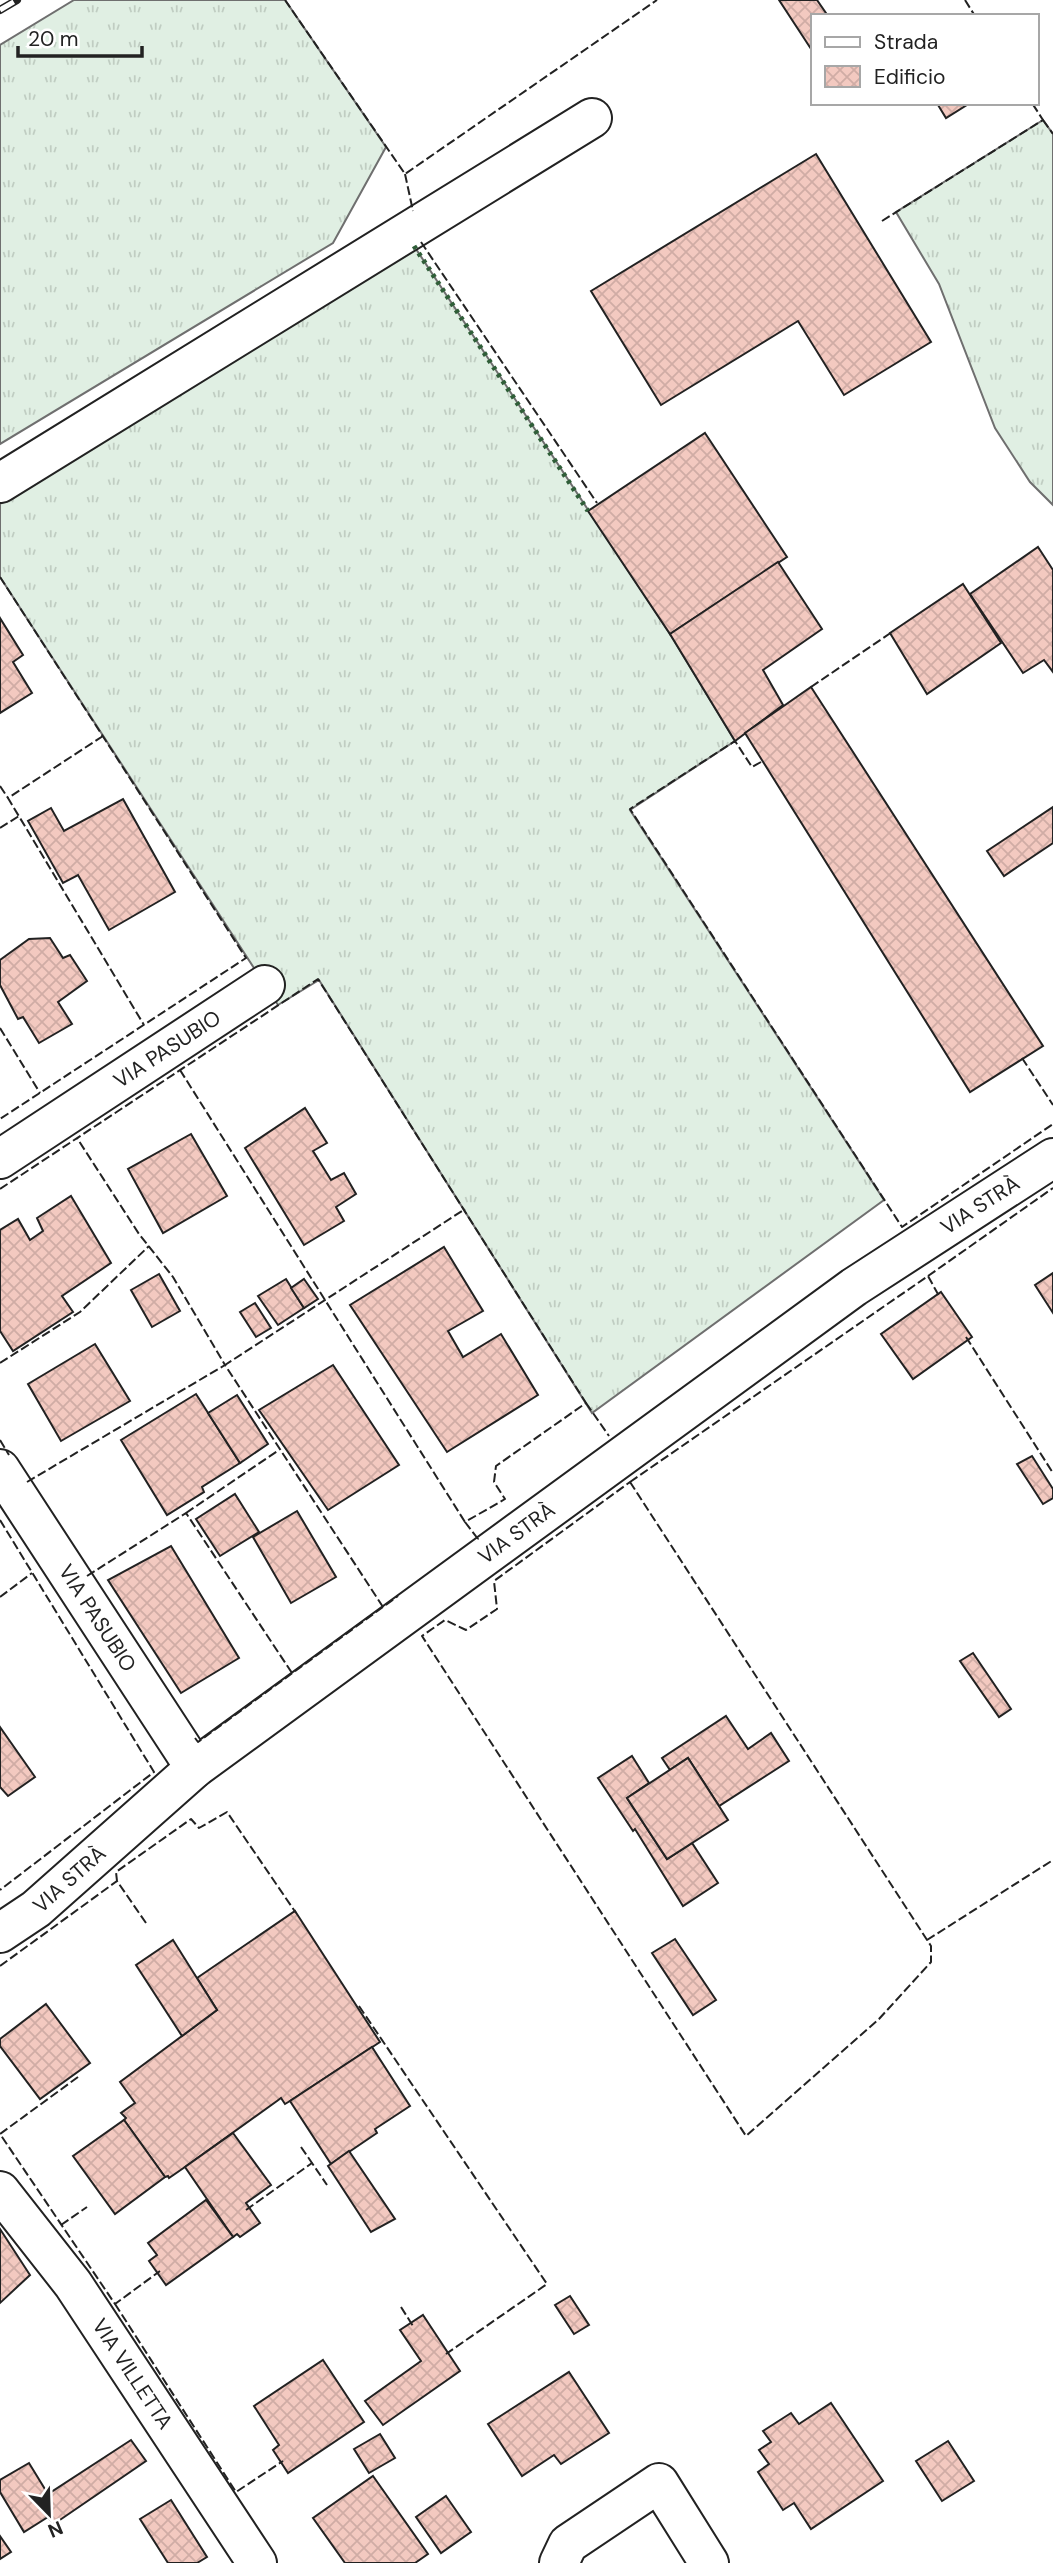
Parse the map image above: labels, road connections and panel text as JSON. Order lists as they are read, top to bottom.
{
  "streets": {
    "street": ["VIA PASUBIO", "VIA STRÀ", "VIA VILLETTA"]
  },
  "crossings": [
    ["VIA PASUBIO", "VIA STRÀ"]
  ],
  "legend": ["Strada", "Edificio"],
  "scale_bar": "20 m",
  "north": "bottom right"
}
